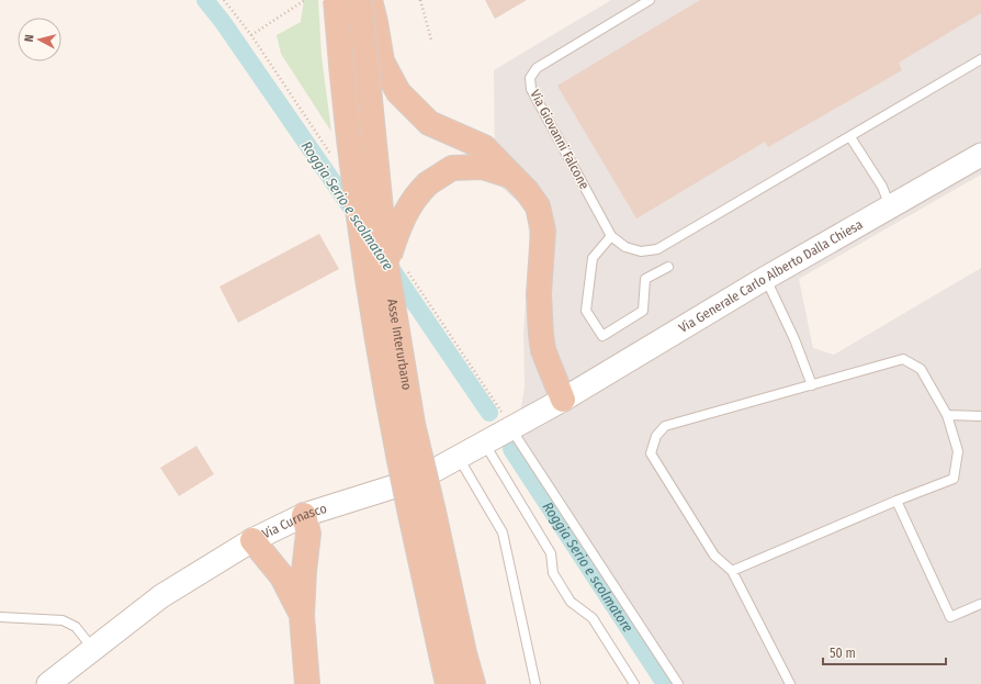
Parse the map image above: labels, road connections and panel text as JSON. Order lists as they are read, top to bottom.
{
  "streets": {
    "highway": ["Asse Interurbano"],
    "street": ["Via Generale Carlo Alberto Dalla Chiesa", "Via Curnasco"],
    "lane": ["Via Giovanni Falcone"]
  },
  "crossings": [
    ["Via Generale Carlo Alberto Dalla Chiesa", "Via Curnasco"]
  ],
  "water": ["Roggia Serio e scolmatore"],
  "scale_bar": "50 m",
  "north": "left"
}
